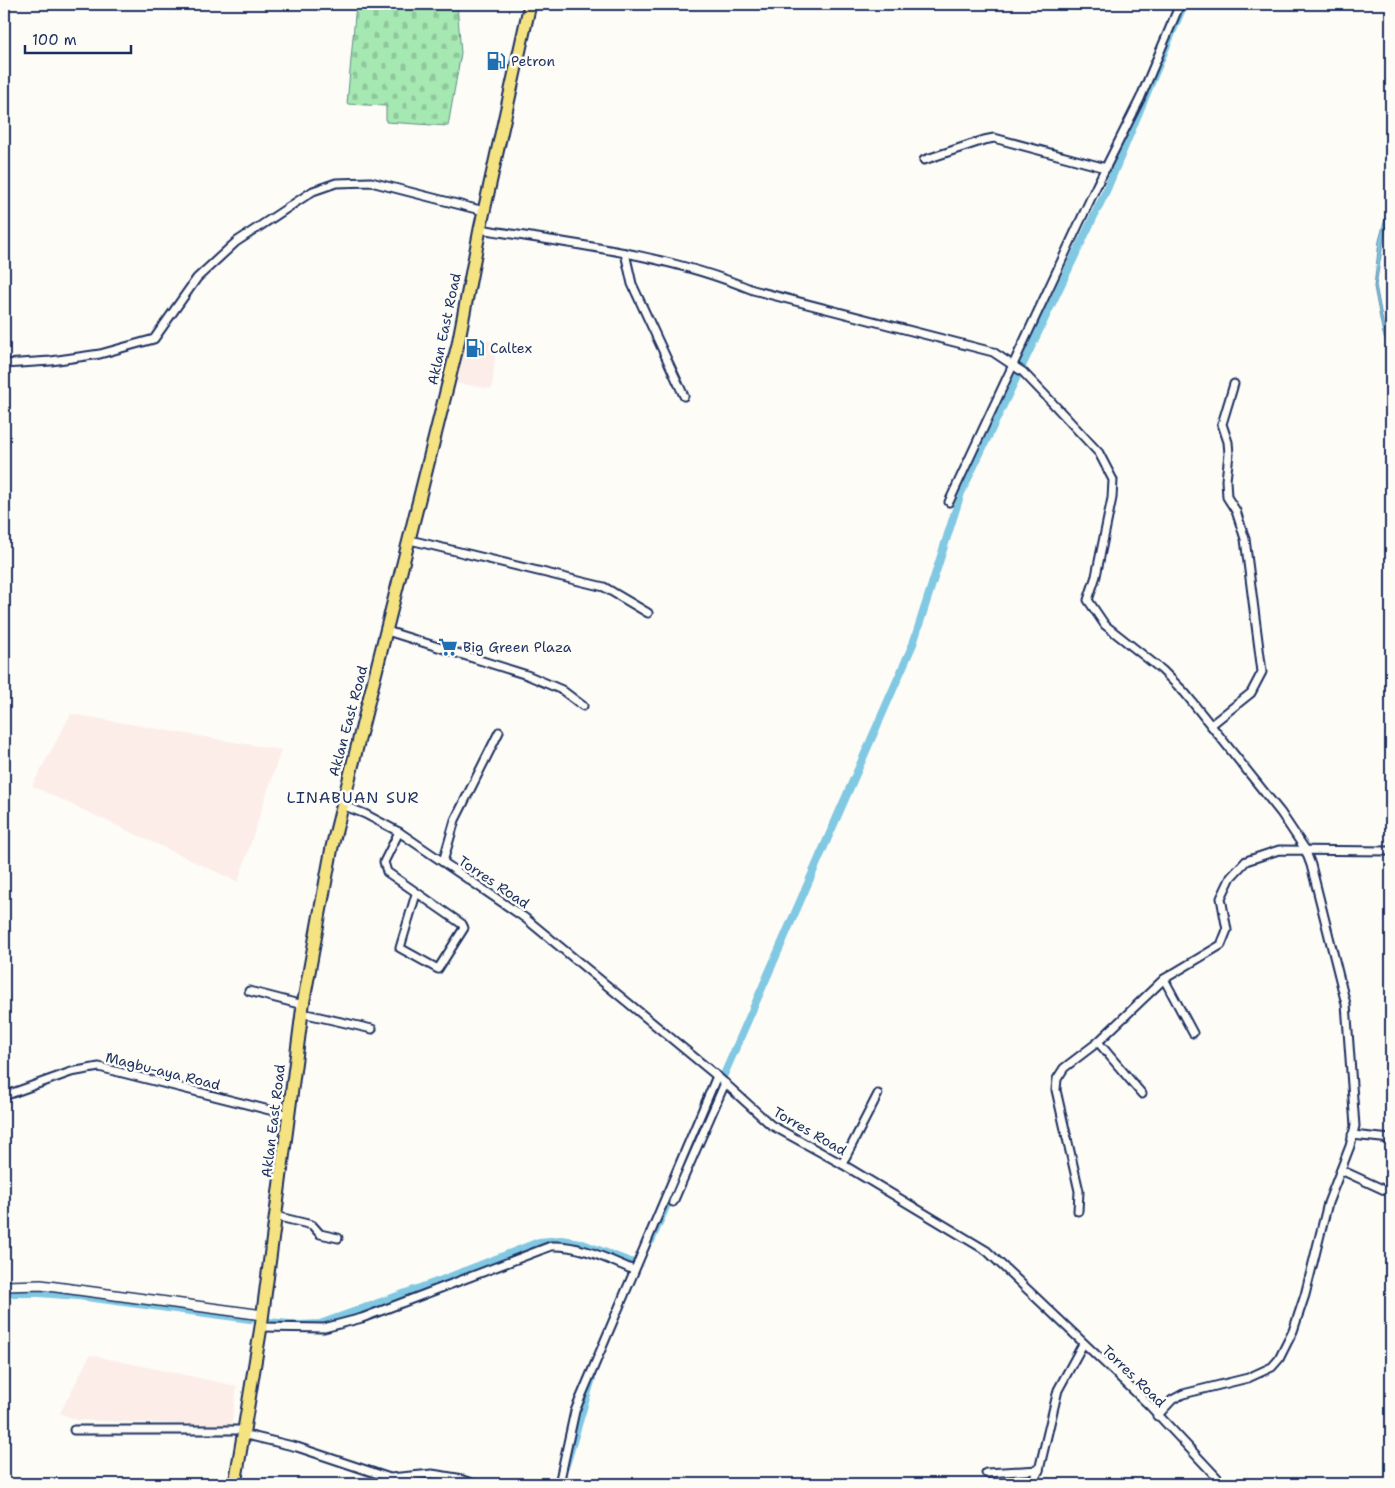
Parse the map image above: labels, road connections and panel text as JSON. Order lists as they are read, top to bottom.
{
  "streets": {
    "main road": ["Aklan East Road"],
    "street": ["Torres Road", "Magbu-aya Road"]
  },
  "crossings": [
    ["Aklan East Road", "Torres Road"],
    ["Aklan East Road", "Magbu-aya Road"]
  ],
  "districts": ["LINABUAN SUR"],
  "places": {
    "fuel station": ["Petron", "Caltex"],
    "supermarket": ["Big Green Plaza"]
  },
  "scale_bar": "100 m"
}
